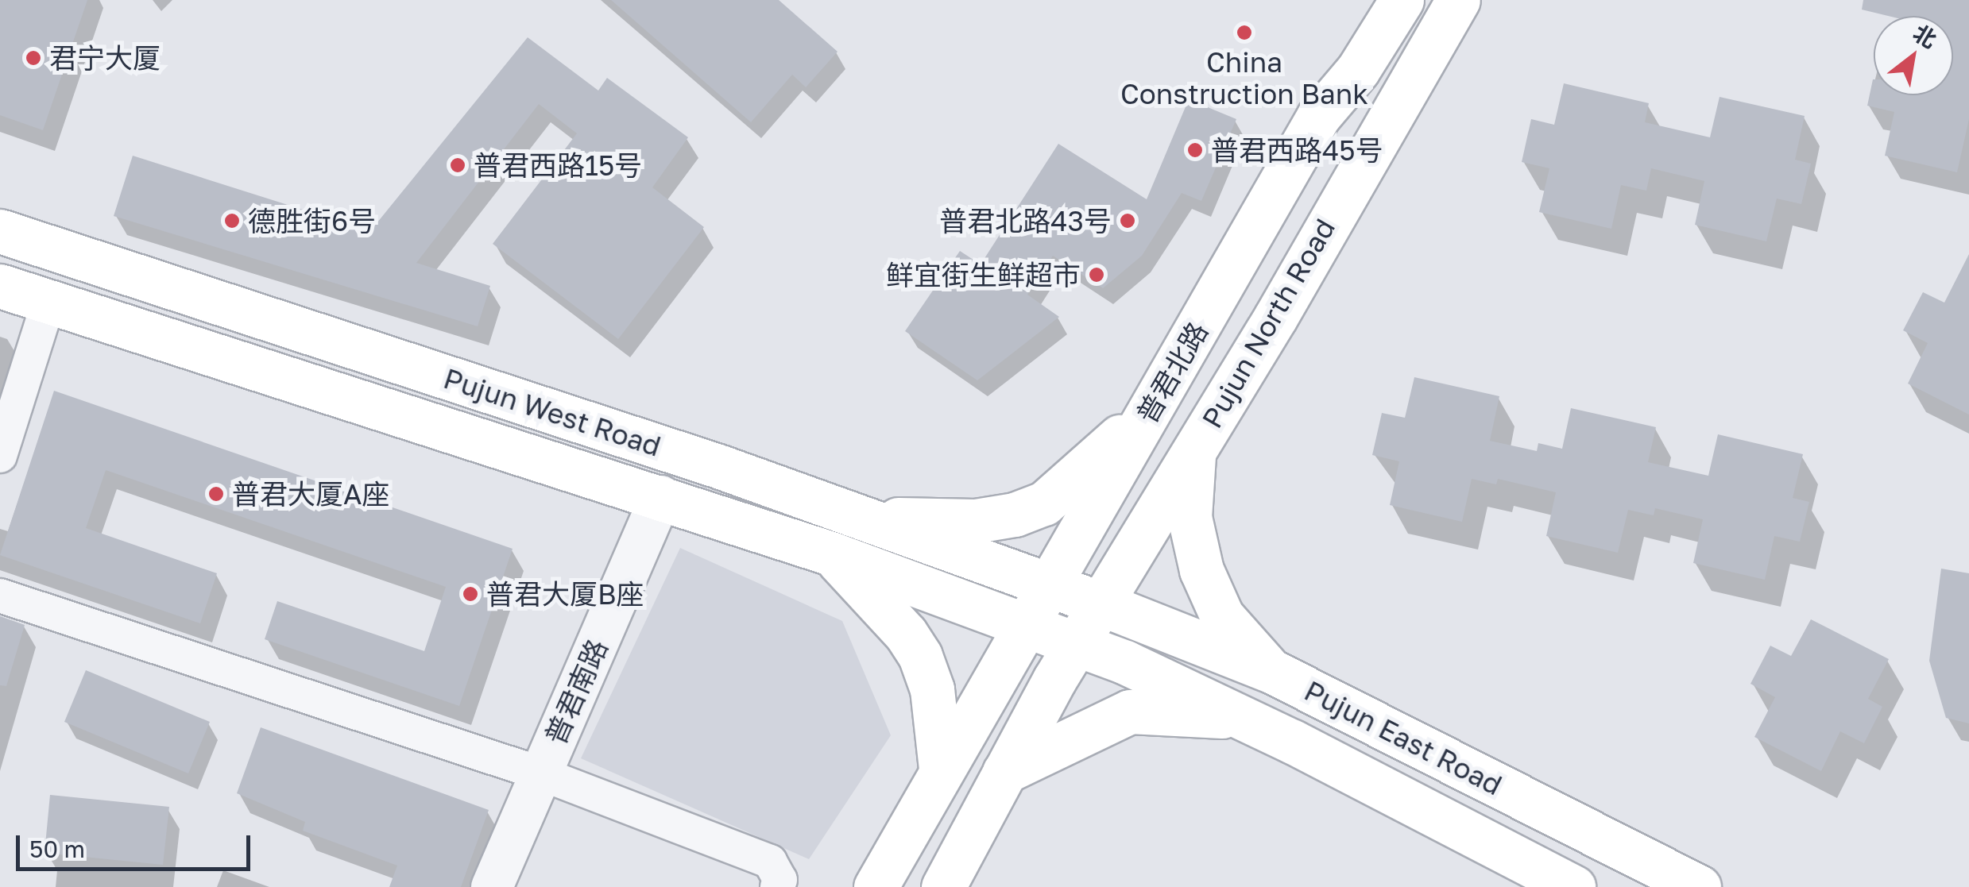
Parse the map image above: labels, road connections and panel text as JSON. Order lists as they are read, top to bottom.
{
  "streets": {
    "main road": [
      "Pujun North Road",
      "普君北路",
      "Pujun West Road",
      "Pujun East Road"
    ],
    "street": ["普君南路"]
  },
  "crossings": [
    ["Pujun North Road", "普君北路"],
    ["Pujun North Road", "Pujun West Road"],
    ["Pujun North Road", "Pujun East Road"],
    ["普君北路", "Pujun West Road"],
    ["Pujun West Road", "普君南路"],
    ["Pujun West Road", "Pujun East Road"]
  ],
  "places": [
    "China Construction Bank",
    "君宁大厦",
    "普君西路45号",
    "普君西路15号",
    "德胜街6号",
    "普君北路43号",
    "鲜宜街生鲜超市",
    "普君大厦A座",
    "普君大厦B座"
  ],
  "scale_bar": "50 m",
  "north": "top right"
}
